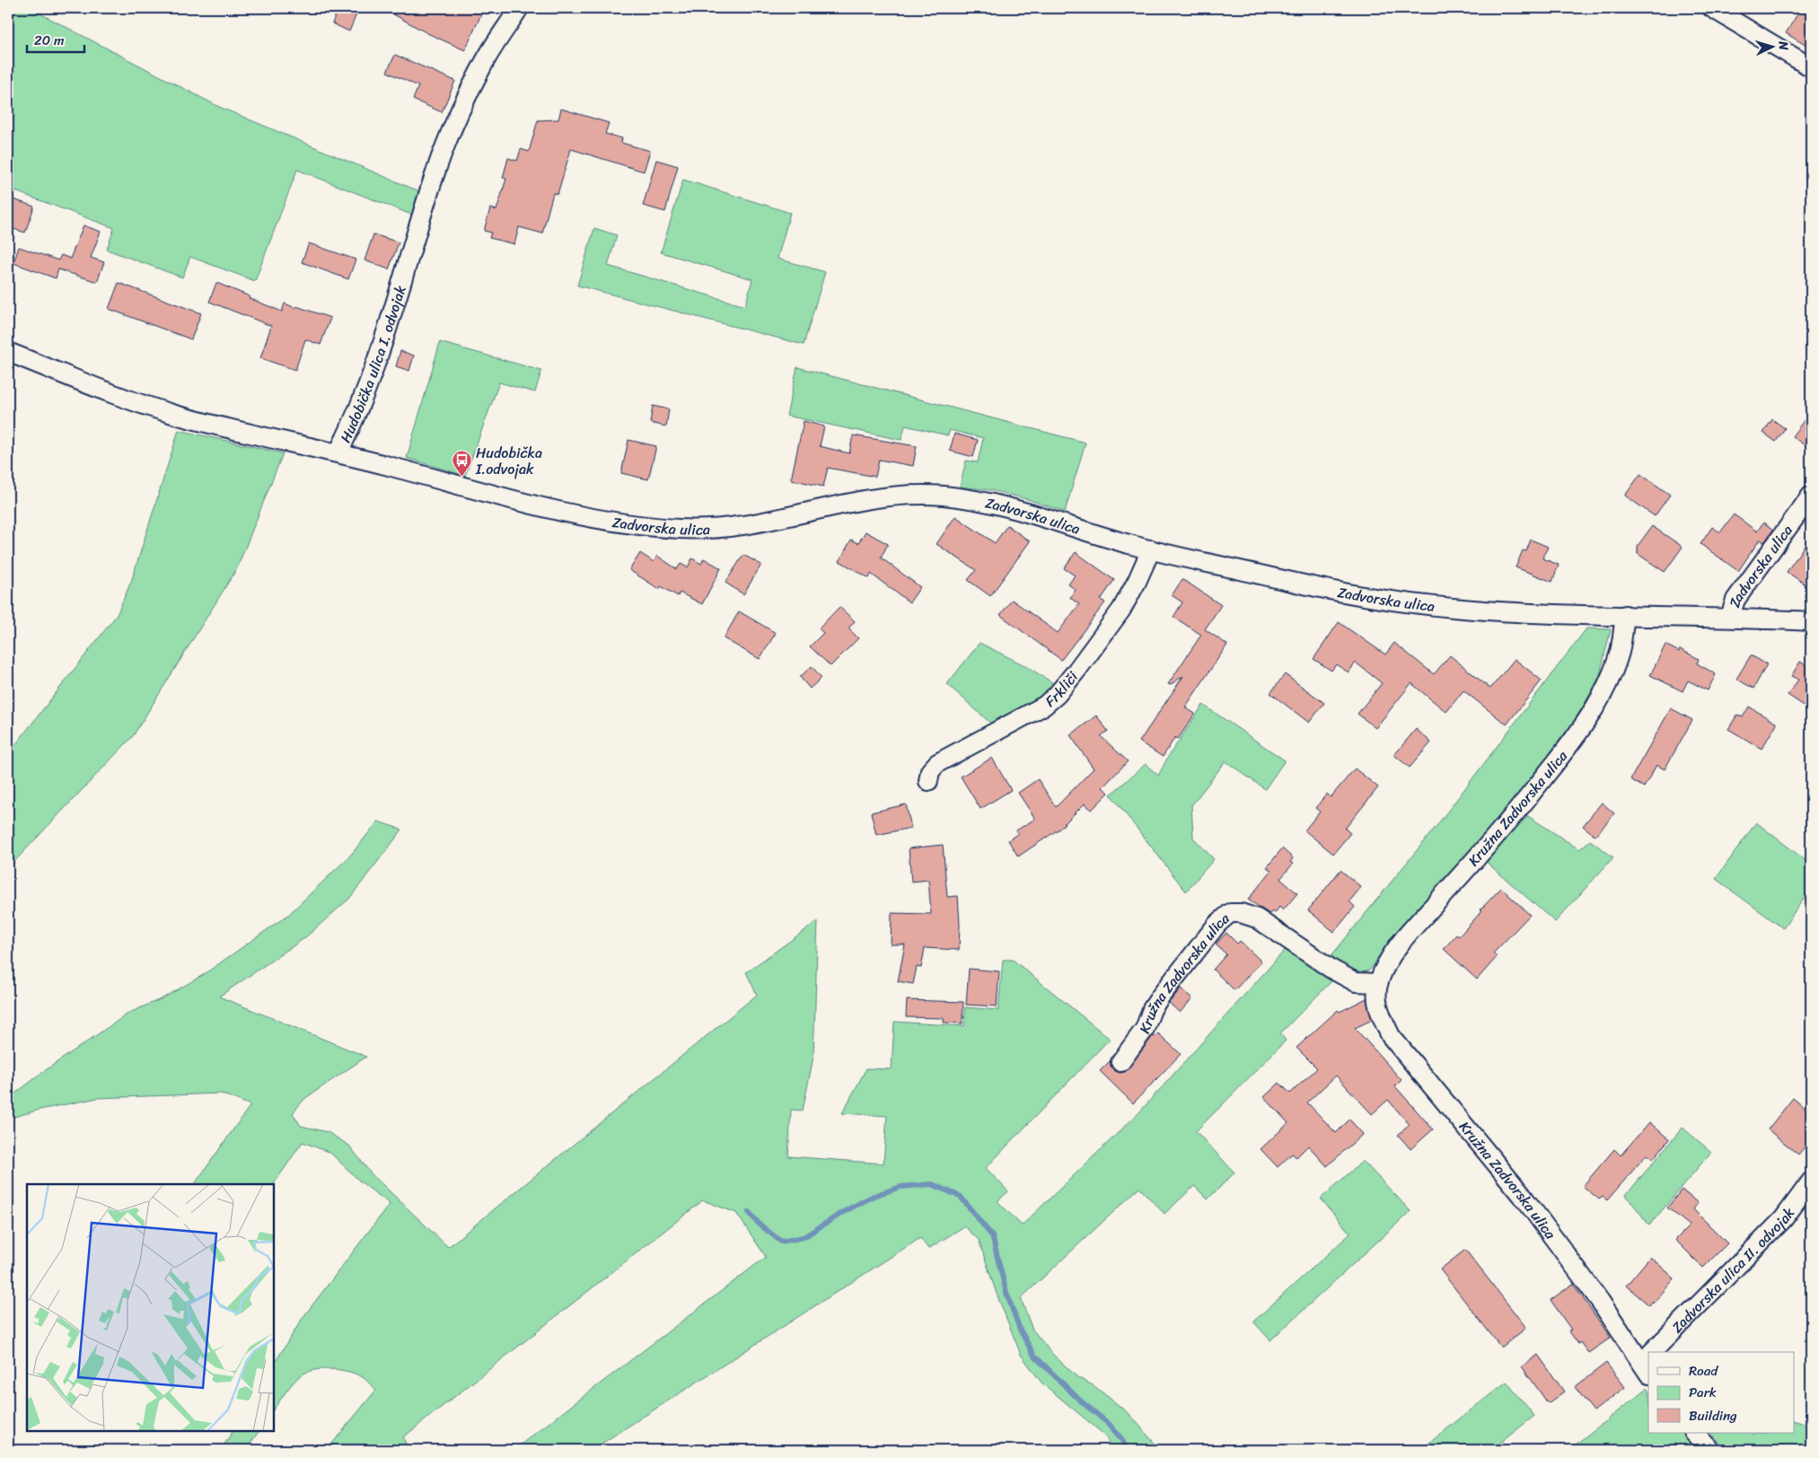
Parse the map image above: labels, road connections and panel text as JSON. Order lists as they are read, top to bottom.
{
  "streets": {
    "street": [
      "Hudobička ulica I. odvojak",
      "Zadvorska ulica",
      "Frkliči",
      "Kružna Zadvorska ulica",
      "Zadvorska ulica II. odvojak"
    ]
  },
  "crossings": [
    ["Hudobička ulica I. odvojak", "Zadvorska ulica"],
    ["Zadvorska ulica", "Frkliči"],
    ["Zadvorska ulica", "Kružna Zadvorska ulica"]
  ],
  "places": {
    "bus stop": ["Hudobička I.odvojak"]
  },
  "legend": ["Road", "Park", "Building"],
  "scale_bar": "20 m",
  "north": "right"
}
